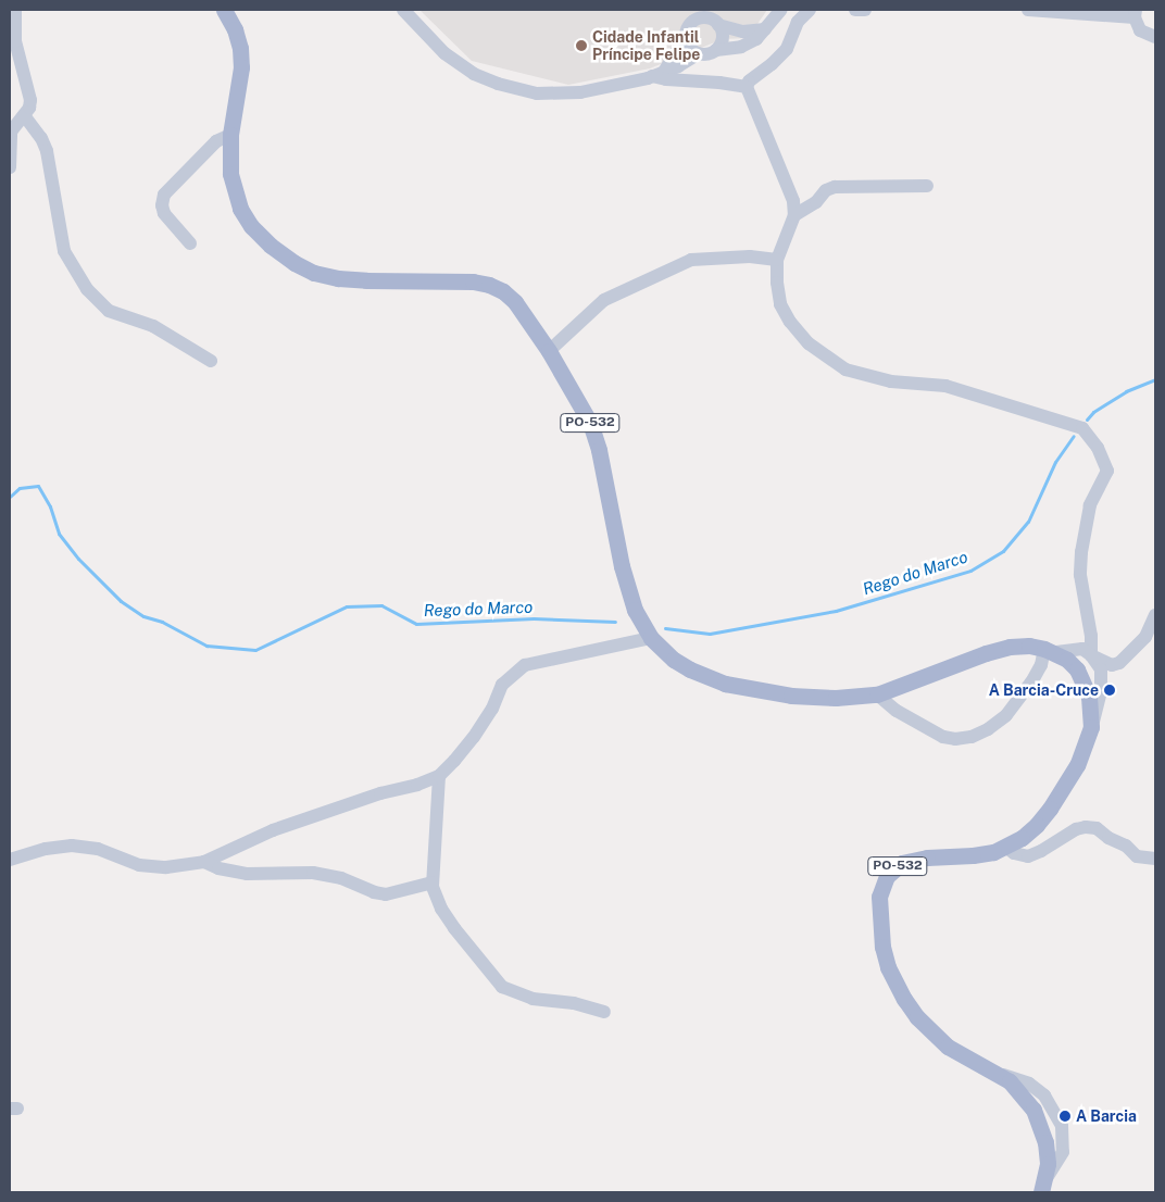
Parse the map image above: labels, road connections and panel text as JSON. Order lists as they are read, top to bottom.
{
  "streets": {
    "main road": ["PO-532"]
  },
  "water": ["Rego do Marco"],
  "places": ["Cidade Infantil Príncipe Felipe", "A Barcia-Cruce", "A Barcia"]
}
